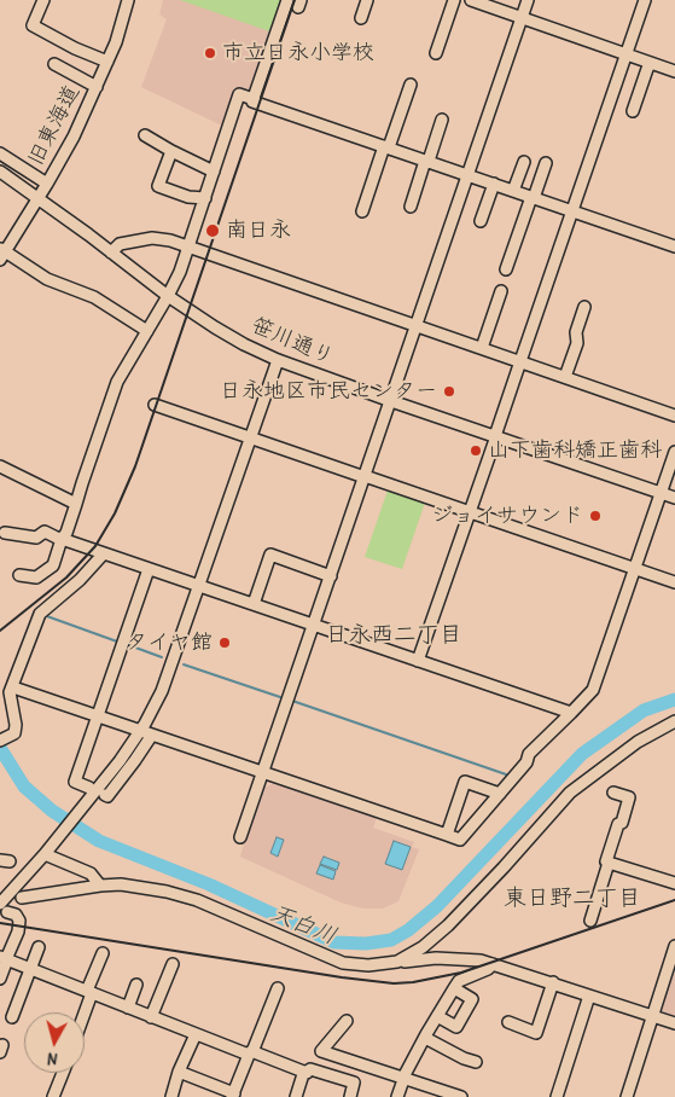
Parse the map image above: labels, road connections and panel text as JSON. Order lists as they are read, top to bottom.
{
  "streets": {
    "street": ["旧東海道", "笹川通り"]
  },
  "crossings": [
    ["旧東海道", "笹川通り"]
  ],
  "districts": ["日永西二丁目", "東日野二丁目"],
  "water": ["天白川"],
  "places": [
    "市立日永小学校",
    "南日永",
    "日永地区市民センター",
    "山下歯科矯正歯科",
    "ジョイサウンド",
    "タイヤ館"
  ],
  "north": "bottom"
}
